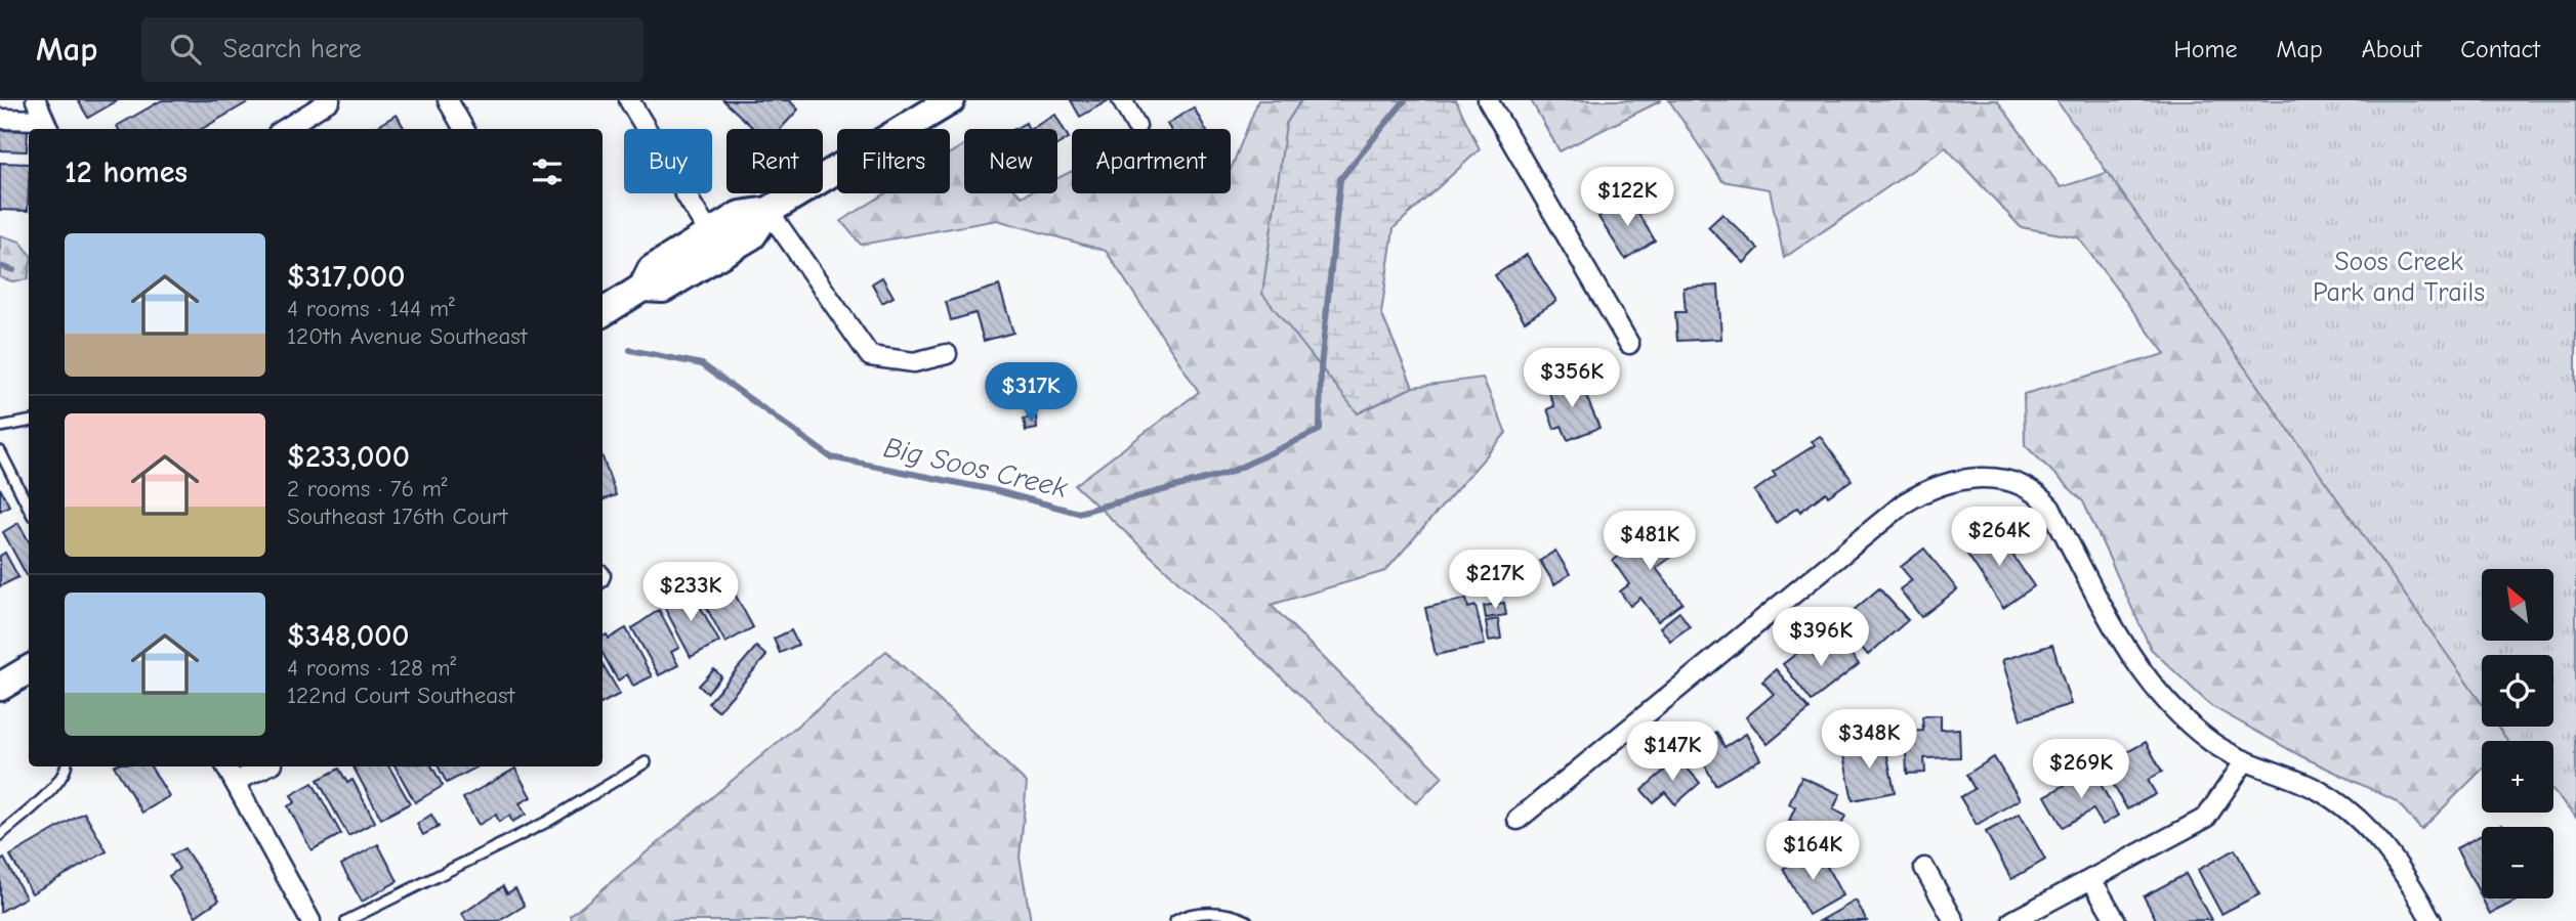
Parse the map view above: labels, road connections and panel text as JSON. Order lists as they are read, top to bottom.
{
  "water": ["Big Soos Creek"],
  "parks": ["Soos Creek Park and Trails"],
  "north": "top left",
  "page": {
    "header": "Map",
    "search": "Search here",
    "nav": [
      "Home",
      "Map",
      "About",
      "Contact"
    ],
    "chip": [
      "Buy",
      "Rent",
      "Filters",
      "New",
      "Apartment"
    ],
    "heading": "12 homes",
    "price": [
      "$122K",
      "$356K",
      "$317K",
      "$264K",
      "$481K",
      "$217K",
      "$233K",
      "$396K",
      "$348K",
      "$147K",
      "$269K",
      "$164K"
    ],
    "list": [
      {
        "name": "$317,000",
        "note": "4 rooms · 144 m² · 120th Avenue Southeast"
      },
      {
        "name": "$233,000",
        "note": "2 rooms · 76 m² · Southeast 176th Court"
      },
      {
        "name": "$348,000",
        "note": "4 rooms · 128 m² · 122nd Court Southeast"
      }
    ],
    "map_buttons": ["+", "−"]
  }
}
